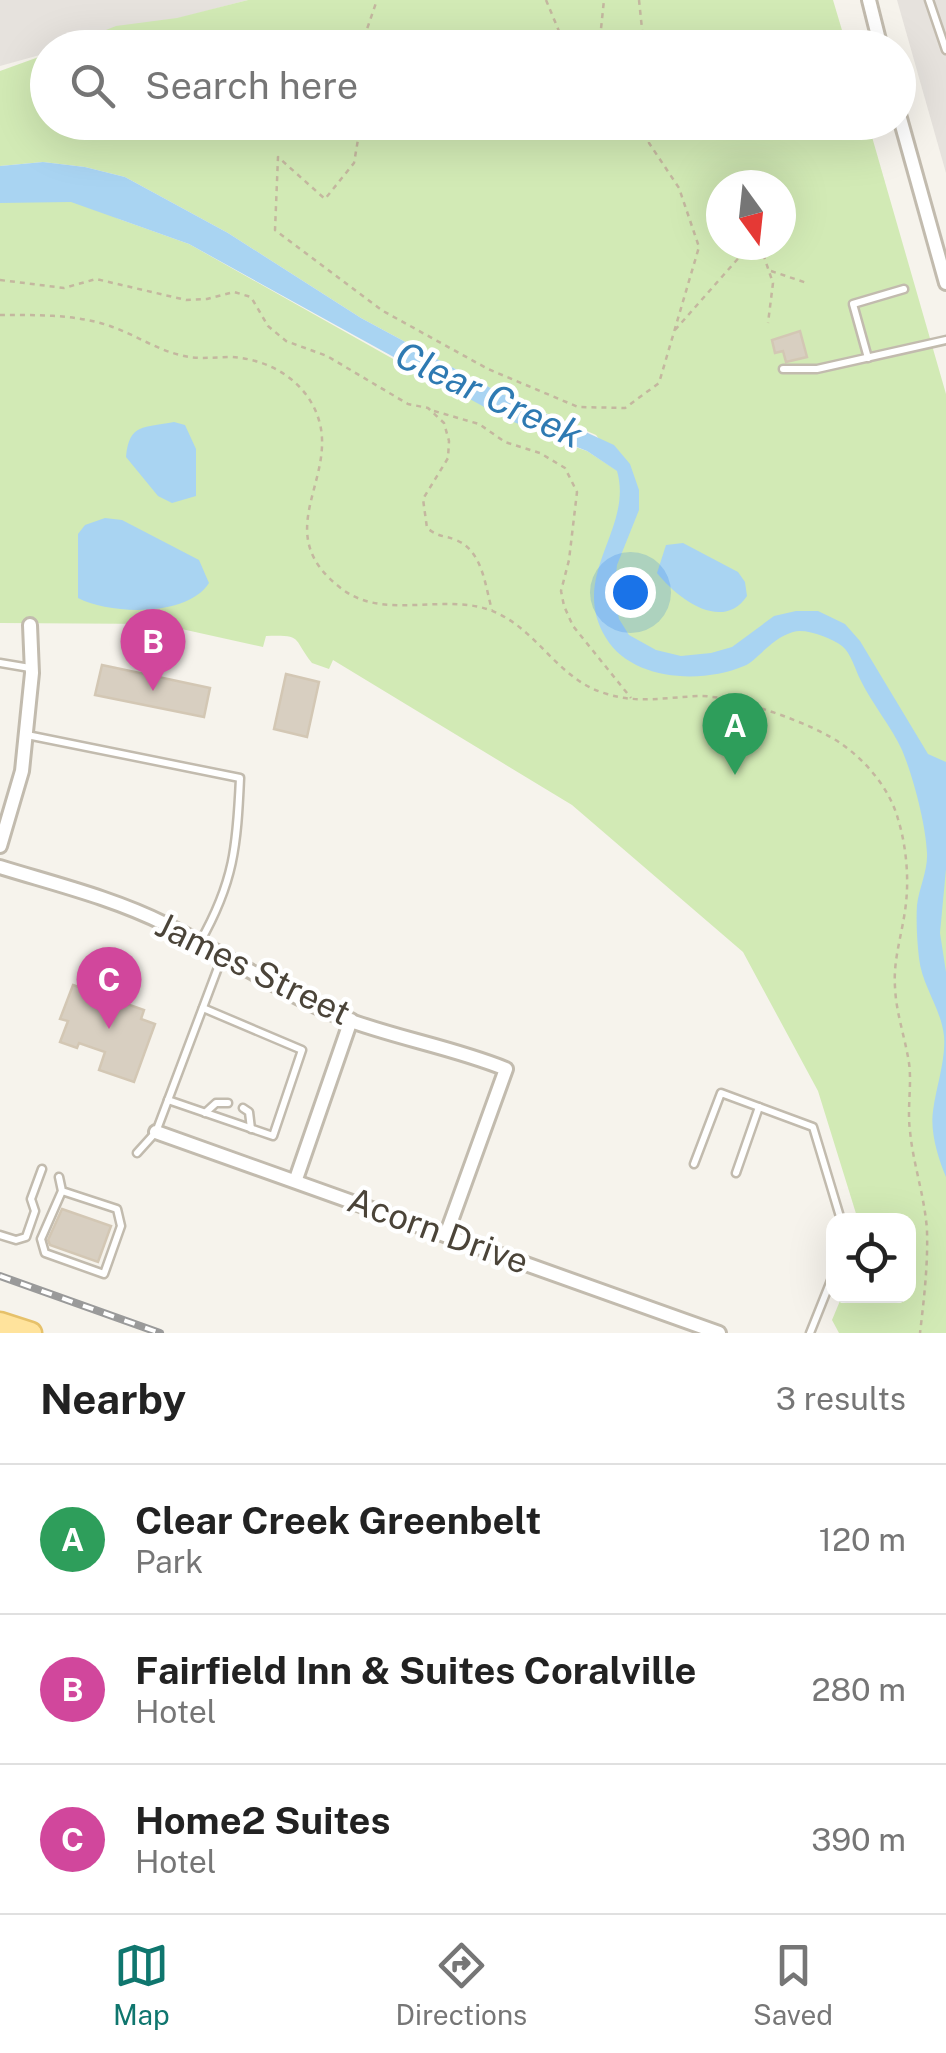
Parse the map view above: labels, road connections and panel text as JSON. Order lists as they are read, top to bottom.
{
  "streets": {
    "street": ["James Street", "Acorn Drive"]
  },
  "crossings": [
    ["James Street", "Acorn Drive"]
  ],
  "water": ["Clear Creek"],
  "north": "bottom",
  "page": {
    "search": "Search here",
    "pins": ["B", "A", "C"],
    "heading": ["Nearby", "3 results"],
    "list": [
      {
        "mark": "A",
        "name": "Clear Creek Greenbelt",
        "note": "Park",
        "value": "120 m"
      },
      {
        "mark": "B",
        "name": "Fairfield Inn & Suites Coralville",
        "note": "Hotel",
        "value": "280 m"
      },
      {
        "mark": "C",
        "name": "Home2 Suites",
        "note": "Hotel",
        "value": "390 m"
      }
    ],
    "nav": ["Map", "Directions", "Saved"]
  }
}
